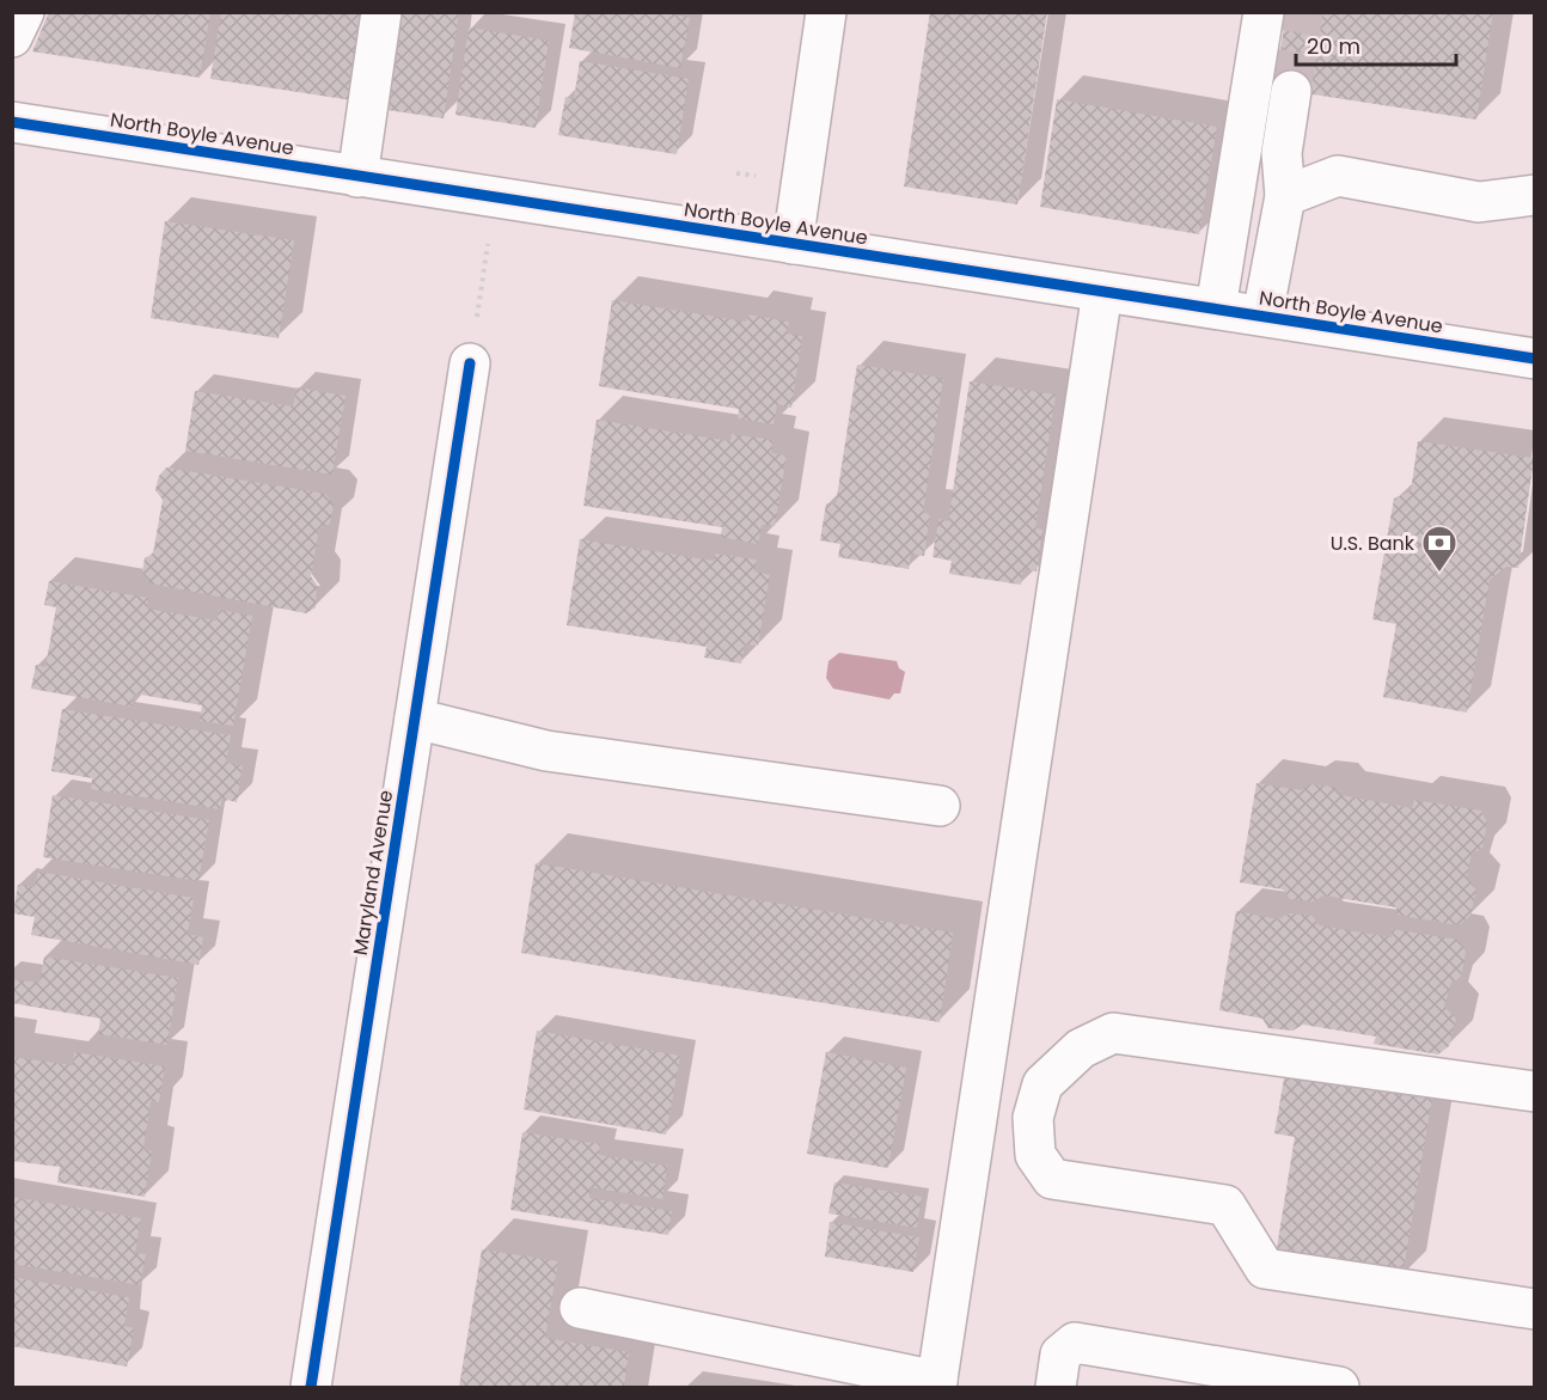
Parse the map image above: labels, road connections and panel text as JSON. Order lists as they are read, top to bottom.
{
  "streets": {
    "street": ["North Boyle Avenue", "Maryland Avenue"]
  },
  "places": {
    "bank": ["U.S. Bank"]
  },
  "scale_bar": "20 m"
}
